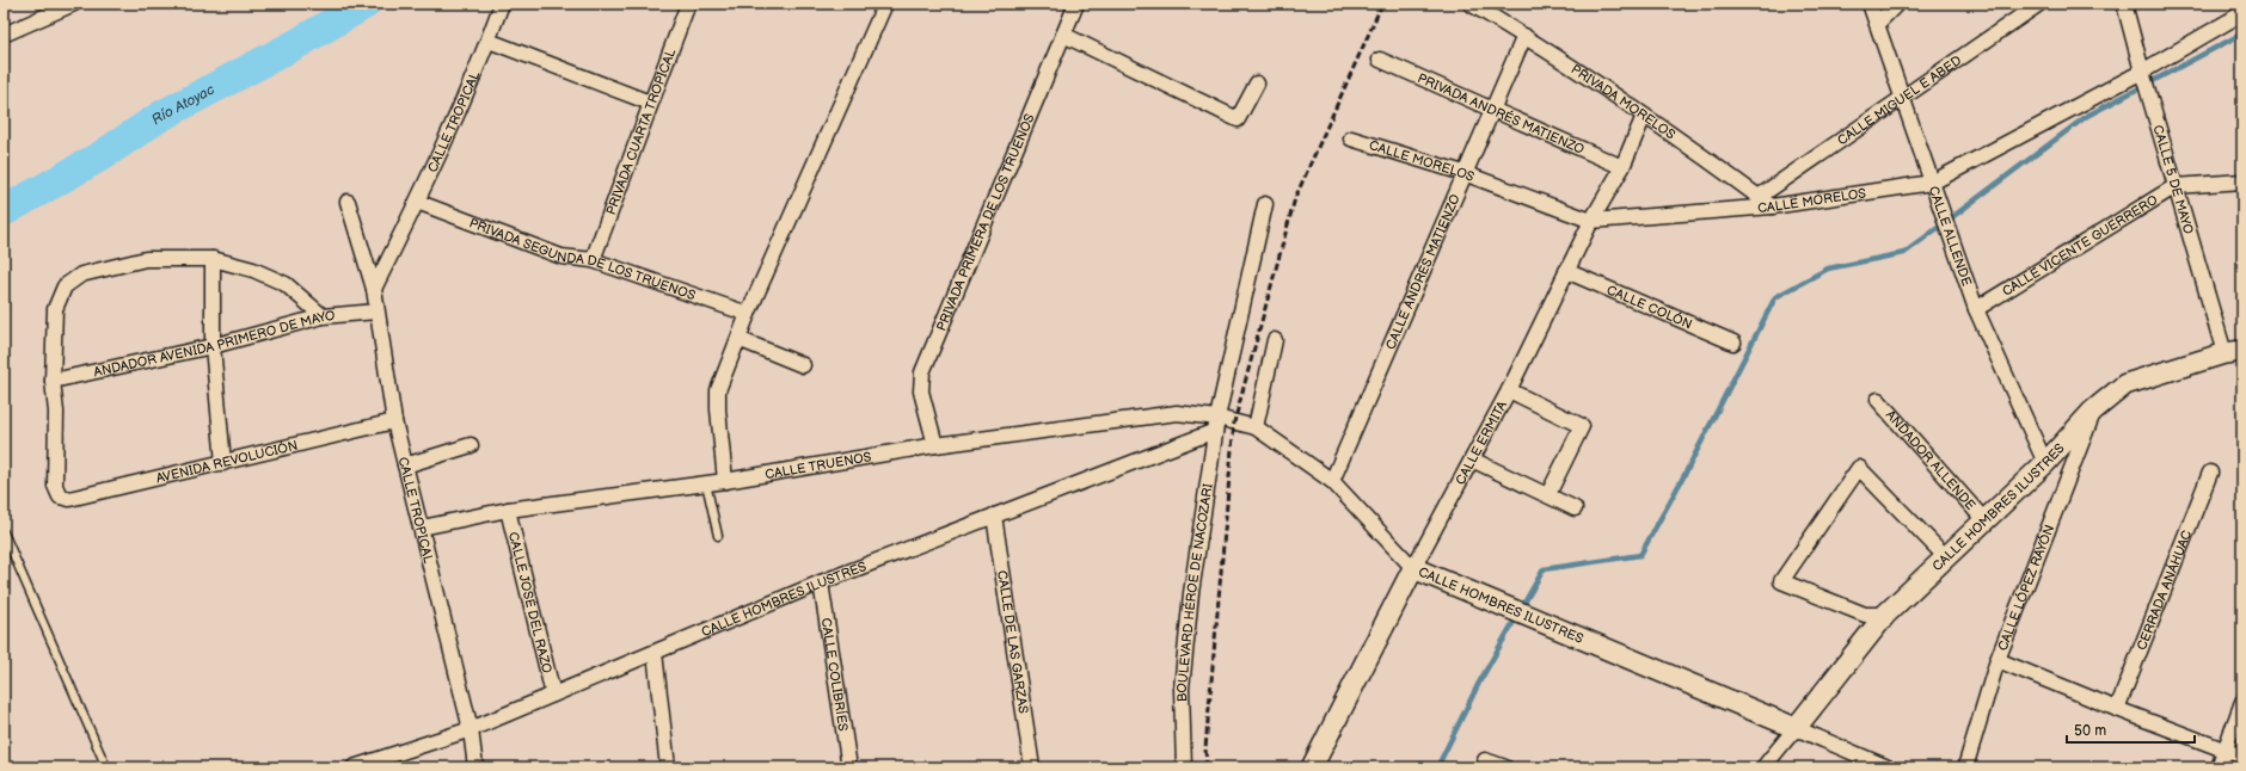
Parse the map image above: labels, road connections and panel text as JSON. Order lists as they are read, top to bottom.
{
  "streets": {
    "street": [
      "CALLE MIGUEL E ABED",
      "PRIVADA MORELOS",
      "PRIVADA ANDRÉS MATIENZO",
      "CALLE TROPICAL",
      "PRIVADA CUARTA TROPICAL",
      "CALLE MORELOS",
      "CALLE 5 DE MAYO",
      "PRIVADA PRIMERA DE LOS TRUENOS",
      "CALLE ALLENDE",
      "CALLE VICENTE GUERRERO",
      "PRIVADA SEGUNDA DE LOS TRUENOS",
      "CALLE ANDRÉS MATIENZO",
      "CALLE COLÓN",
      "ANDADOR AVENIDA PRIMERO DE MAYO",
      "CALLE ERMITA",
      "ANDADOR ALLENDE",
      "AVENIDA REVOLUCIÓN",
      "CALLE TRUENOS",
      "CALLE HOMBRES ILUSTRES",
      "CALLE LÓPEZ RAYÓN",
      "CERRADA ANÁHUAC",
      "BOULEVARD HÉROE DE NACOZARI",
      "CALLE JOSÉ DEL RAZO",
      "CALLE DE LAS GARZAS",
      "CALLE COLIBRÍES"
    ]
  },
  "crossings": [
    ["CALLE MIGUEL E ABED", "PRIVADA MORELOS"],
    ["CALLE MIGUEL E ABED", "CALLE ALLENDE"],
    ["PRIVADA MORELOS", "CALLE MORELOS"],
    ["PRIVADA MORELOS", "CALLE ANDRÉS MATIENZO"],
    ["PRIVADA MORELOS", "CALLE ERMITA"],
    ["PRIVADA ANDRÉS MATIENZO", "CALLE ANDRÉS MATIENZO"],
    ["PRIVADA ANDRÉS MATIENZO", "CALLE ERMITA"],
    ["CALLE TROPICAL", "PRIVADA SEGUNDA DE LOS TRUENOS"],
    ["CALLE TROPICAL", "ANDADOR AVENIDA PRIMERO DE MAYO"],
    ["CALLE TROPICAL", "AVENIDA REVOLUCIÓN"],
    ["CALLE TROPICAL", "CALLE TRUENOS"],
    ["CALLE TROPICAL", "CALLE HOMBRES ILUSTRES"],
    ["PRIVADA CUARTA TROPICAL", "PRIVADA SEGUNDA DE LOS TRUENOS"],
    ["CALLE MORELOS", "CALLE 5 DE MAYO"],
    ["CALLE MORELOS", "CALLE ALLENDE"],
    ["CALLE MORELOS", "CALLE ANDRÉS MATIENZO"],
    ["CALLE MORELOS", "CALLE ERMITA"],
    ["CALLE 5 DE MAYO", "CALLE VICENTE GUERRERO"],
    ["CALLE 5 DE MAYO", "CALLE HOMBRES ILUSTRES"],
    ["PRIVADA PRIMERA DE LOS TRUENOS", "CALLE TRUENOS"],
    ["CALLE ALLENDE", "CALLE VICENTE GUERRERO"],
    ["CALLE ALLENDE", "CALLE HOMBRES ILUSTRES"],
    ["CALLE ANDRÉS MATIENZO", "CALLE HOMBRES ILUSTRES"],
    ["CALLE COLÓN", "CALLE ERMITA"],
    ["ANDADOR AVENIDA PRIMERO DE MAYO", "AVENIDA REVOLUCIÓN"],
    ["CALLE ERMITA", "CALLE HOMBRES ILUSTRES"],
    ["ANDADOR ALLENDE", "CALLE HOMBRES ILUSTRES"],
    ["CALLE TRUENOS", "CALLE HOMBRES ILUSTRES"],
    ["CALLE TRUENOS", "BOULEVARD HÉROE DE NACOZARI"],
    ["CALLE TRUENOS", "CALLE JOSÉ DEL RAZO"],
    ["CALLE HOMBRES ILUSTRES", "CALLE LÓPEZ RAYÓN"],
    ["CALLE HOMBRES ILUSTRES", "BOULEVARD HÉROE DE NACOZARI"],
    ["CALLE HOMBRES ILUSTRES", "CALLE JOSÉ DEL RAZO"],
    ["CALLE HOMBRES ILUSTRES", "CALLE DE LAS GARZAS"],
    ["CALLE HOMBRES ILUSTRES", "CALLE COLIBRÍES"]
  ],
  "water": ["Río Atoyac"],
  "scale_bar": "50 m"
}
